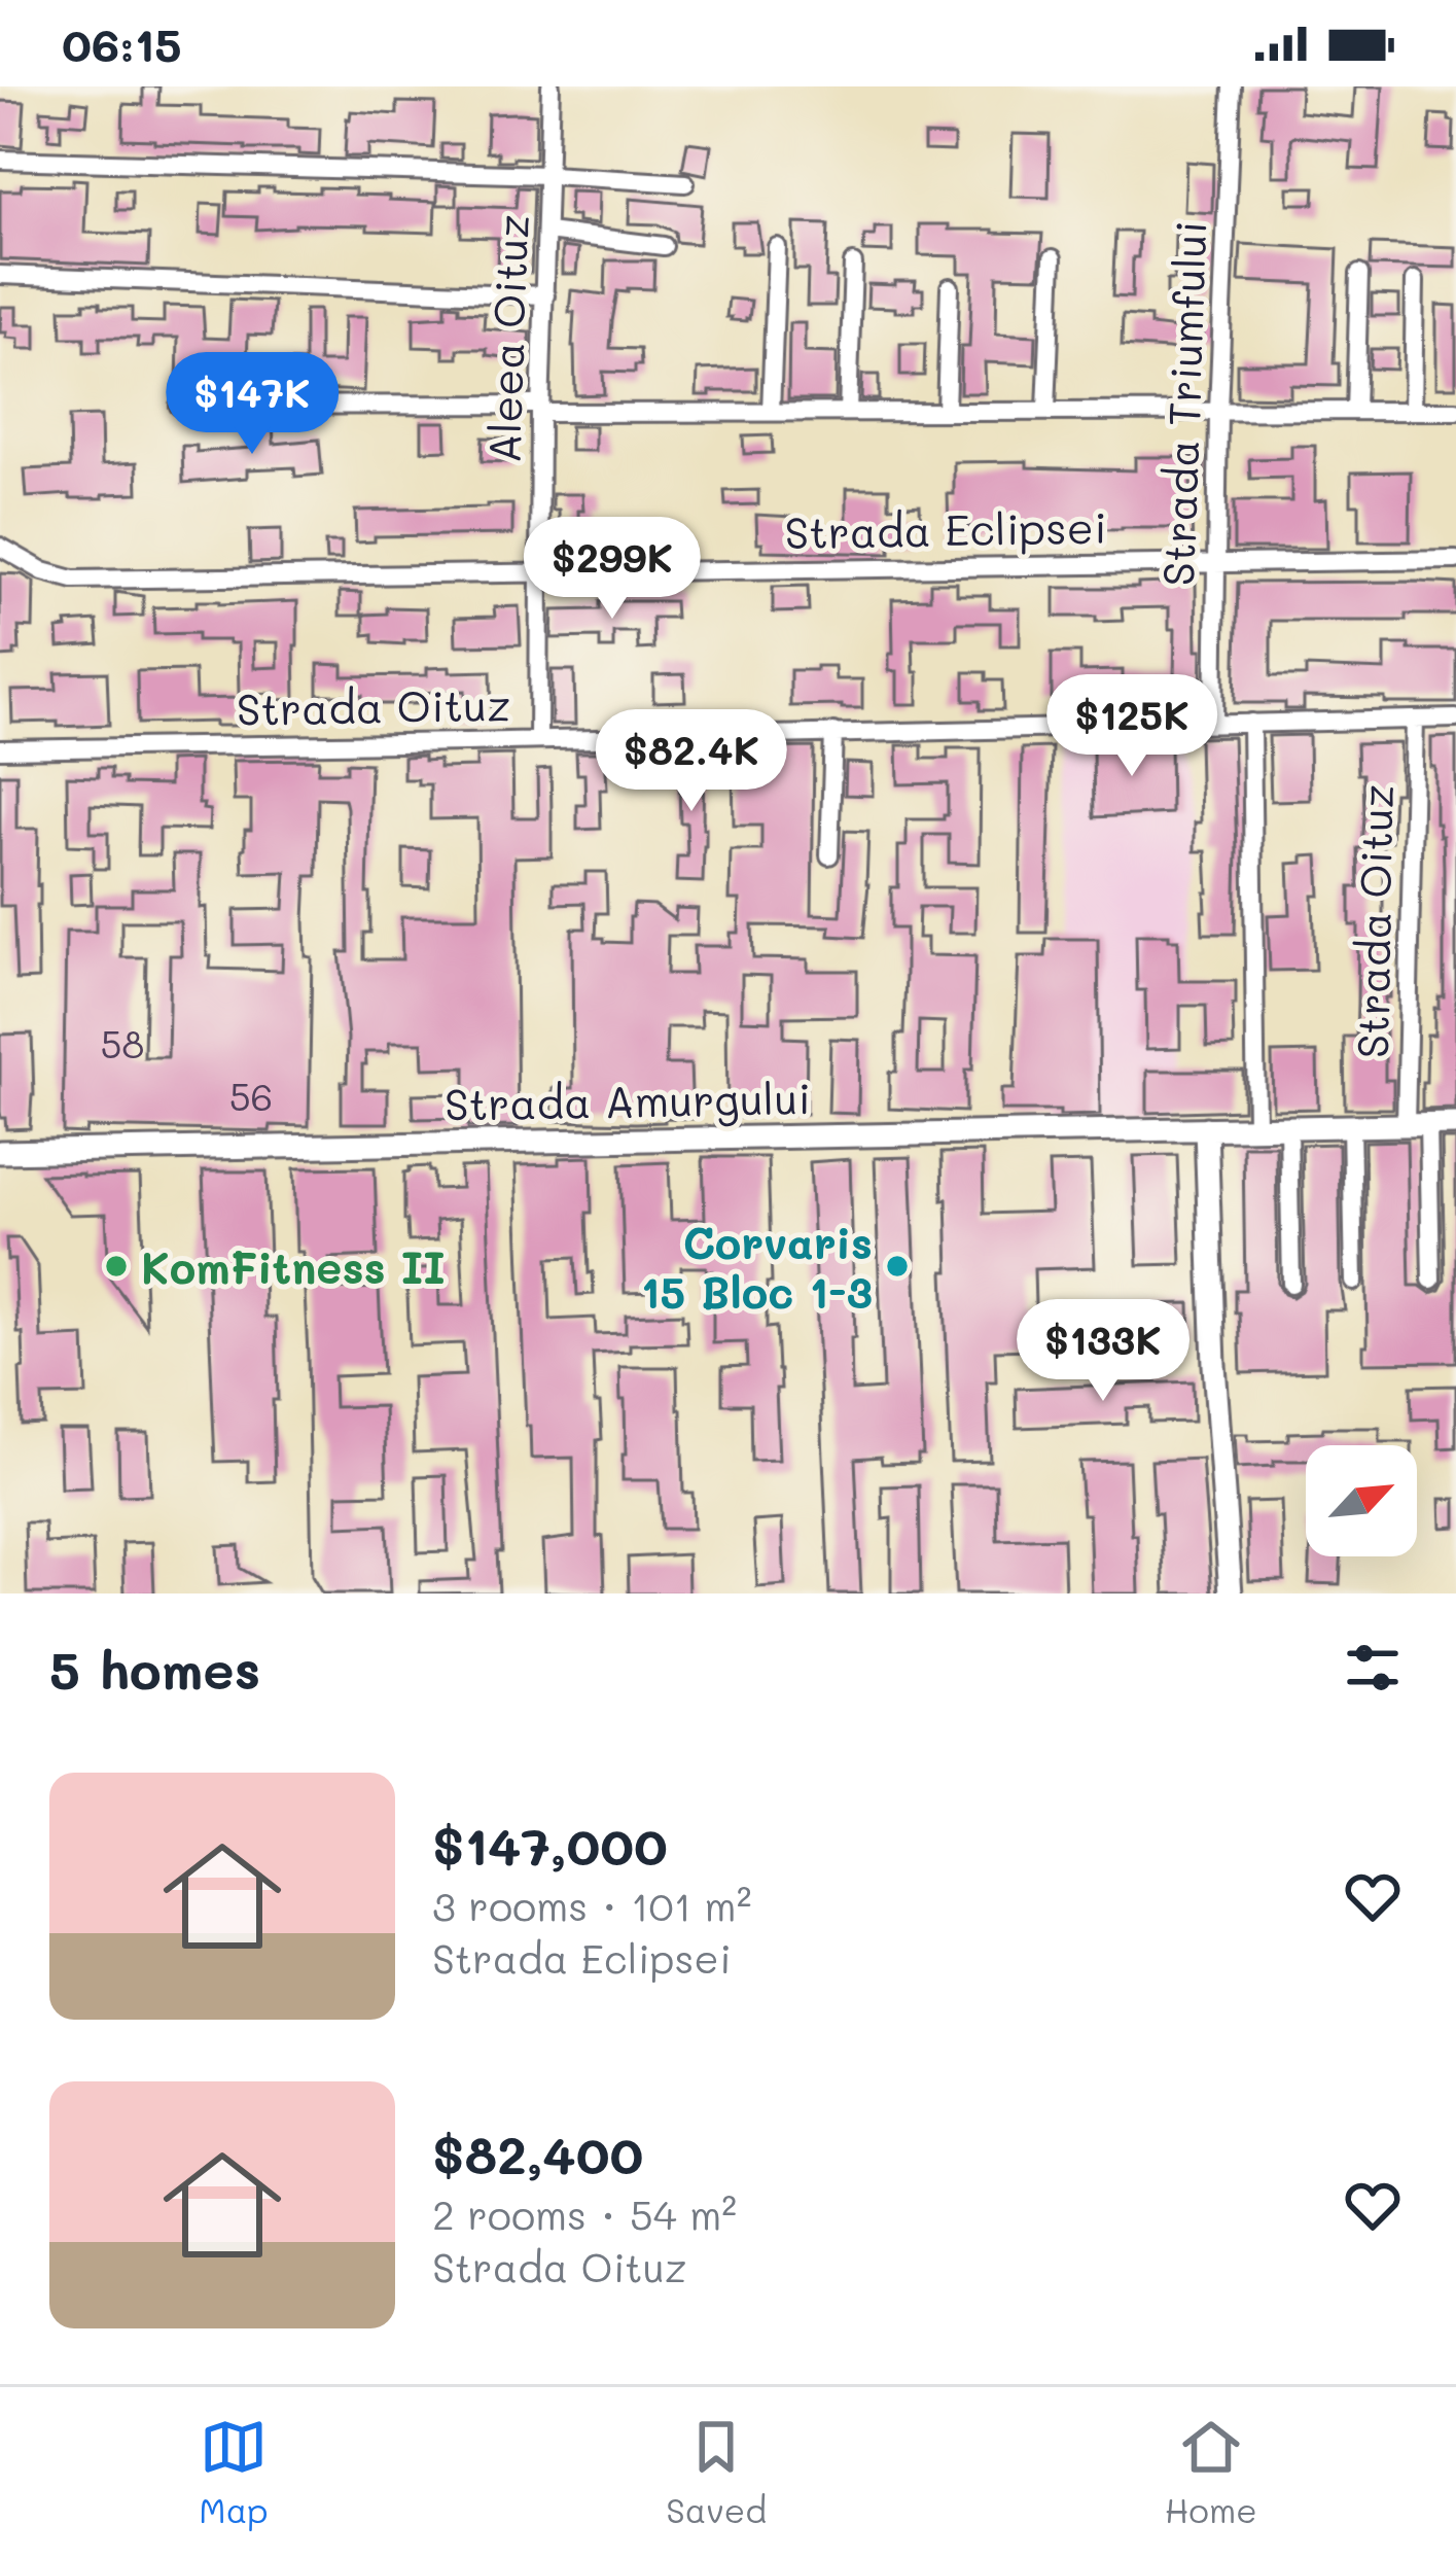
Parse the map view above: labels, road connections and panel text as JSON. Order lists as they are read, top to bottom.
{
  "streets": {
    "street": [
      "Aleea Oituz",
      "Strada Triumfului",
      "Strada Eclipsei",
      "Strada Oituz",
      "Strada Amurgului"
    ]
  },
  "crossings": [
    ["Aleea Oituz", "Strada Eclipsei"],
    ["Aleea Oituz", "Strada Oituz"],
    ["Strada Triumfului", "Strada Eclipsei"],
    ["Strada Triumfului", "Strada Oituz"],
    ["Strada Oituz", "Strada Amurgului"]
  ],
  "places": ["KomFitness II", "Corvaris 15 Bloc 1-3"],
  "house_numbers": ["58", "56"],
  "north": "top right",
  "page": {
    "status": "06:15",
    "price": [
      "$147K",
      "$299K",
      "$125K",
      "$82.4K",
      "$133K"
    ],
    "heading": "5 homes",
    "list": [
      {
        "name": "$147,000",
        "note": "3 rooms · 101 m² · Strada Eclipsei"
      },
      {
        "name": "$82,400",
        "note": "2 rooms · 54 m² · Strada Oituz"
      }
    ],
    "tabs": ["Map", "Saved", "Home"]
  }
}
